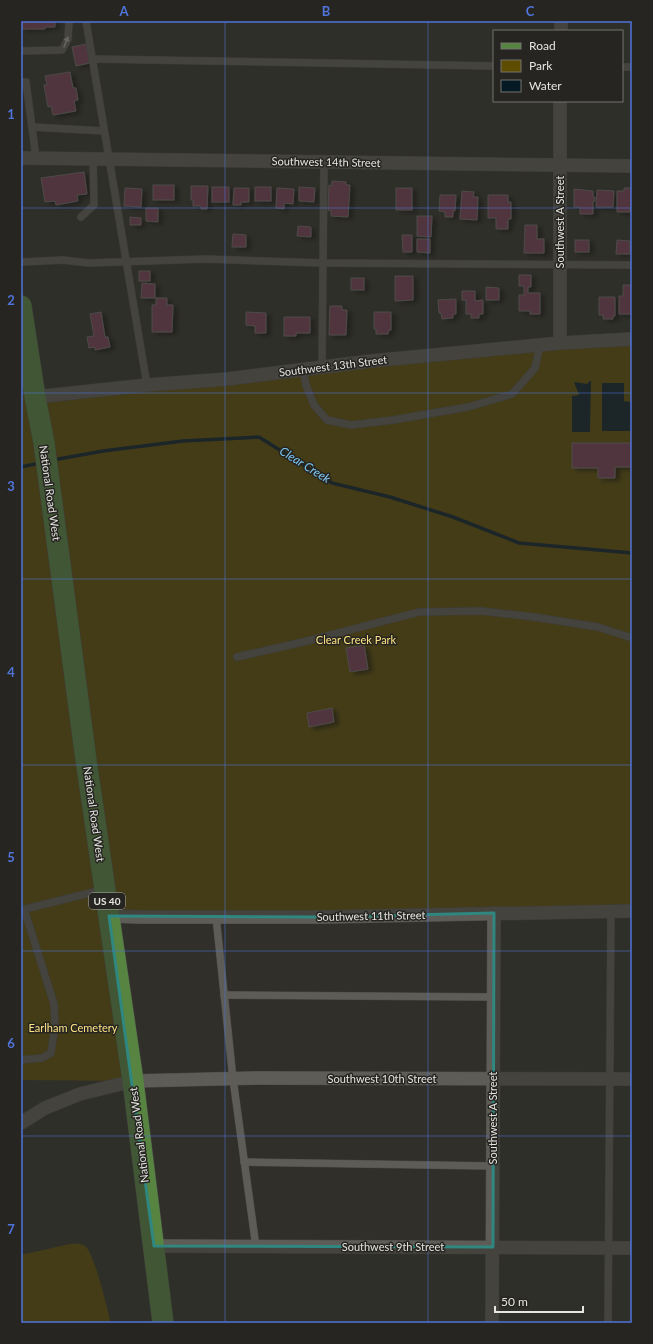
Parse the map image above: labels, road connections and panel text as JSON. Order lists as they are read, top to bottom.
{
  "streets": {
    "main road": ["National Road West", "US 40"],
    "street": [
      "Southwest 14th Street",
      "Southwest A Street",
      "Southwest 13th Street",
      "Southwest 11th Street",
      "Southwest 10th Street",
      "Southwest 9th Street"
    ]
  },
  "crossings": [
    ["Southwest 14th Street", "Southwest A Street"],
    ["Southwest A Street", "Southwest 13th Street"],
    ["Southwest A Street", "Southwest 11th Street"],
    ["Southwest A Street", "Southwest 10th Street"],
    ["Southwest A Street", "Southwest 9th Street"],
    ["Southwest 13th Street", "National Road West"],
    ["National Road West", "Southwest 11th Street"],
    ["National Road West", "Southwest 10th Street"],
    ["National Road West", "Southwest 9th Street"]
  ],
  "water": ["Clear Creek"],
  "parks": ["Clear Creek Park", "Earlham Cemetery"],
  "legend": ["Road", "Park", "Water"],
  "scale_bar": "50 m",
  "grid": {
    "columns": ["A", "B", "C"],
    "rows": [
      "1",
      "2",
      "3",
      "4",
      "5",
      "6",
      "7"
    ]
  }
}
